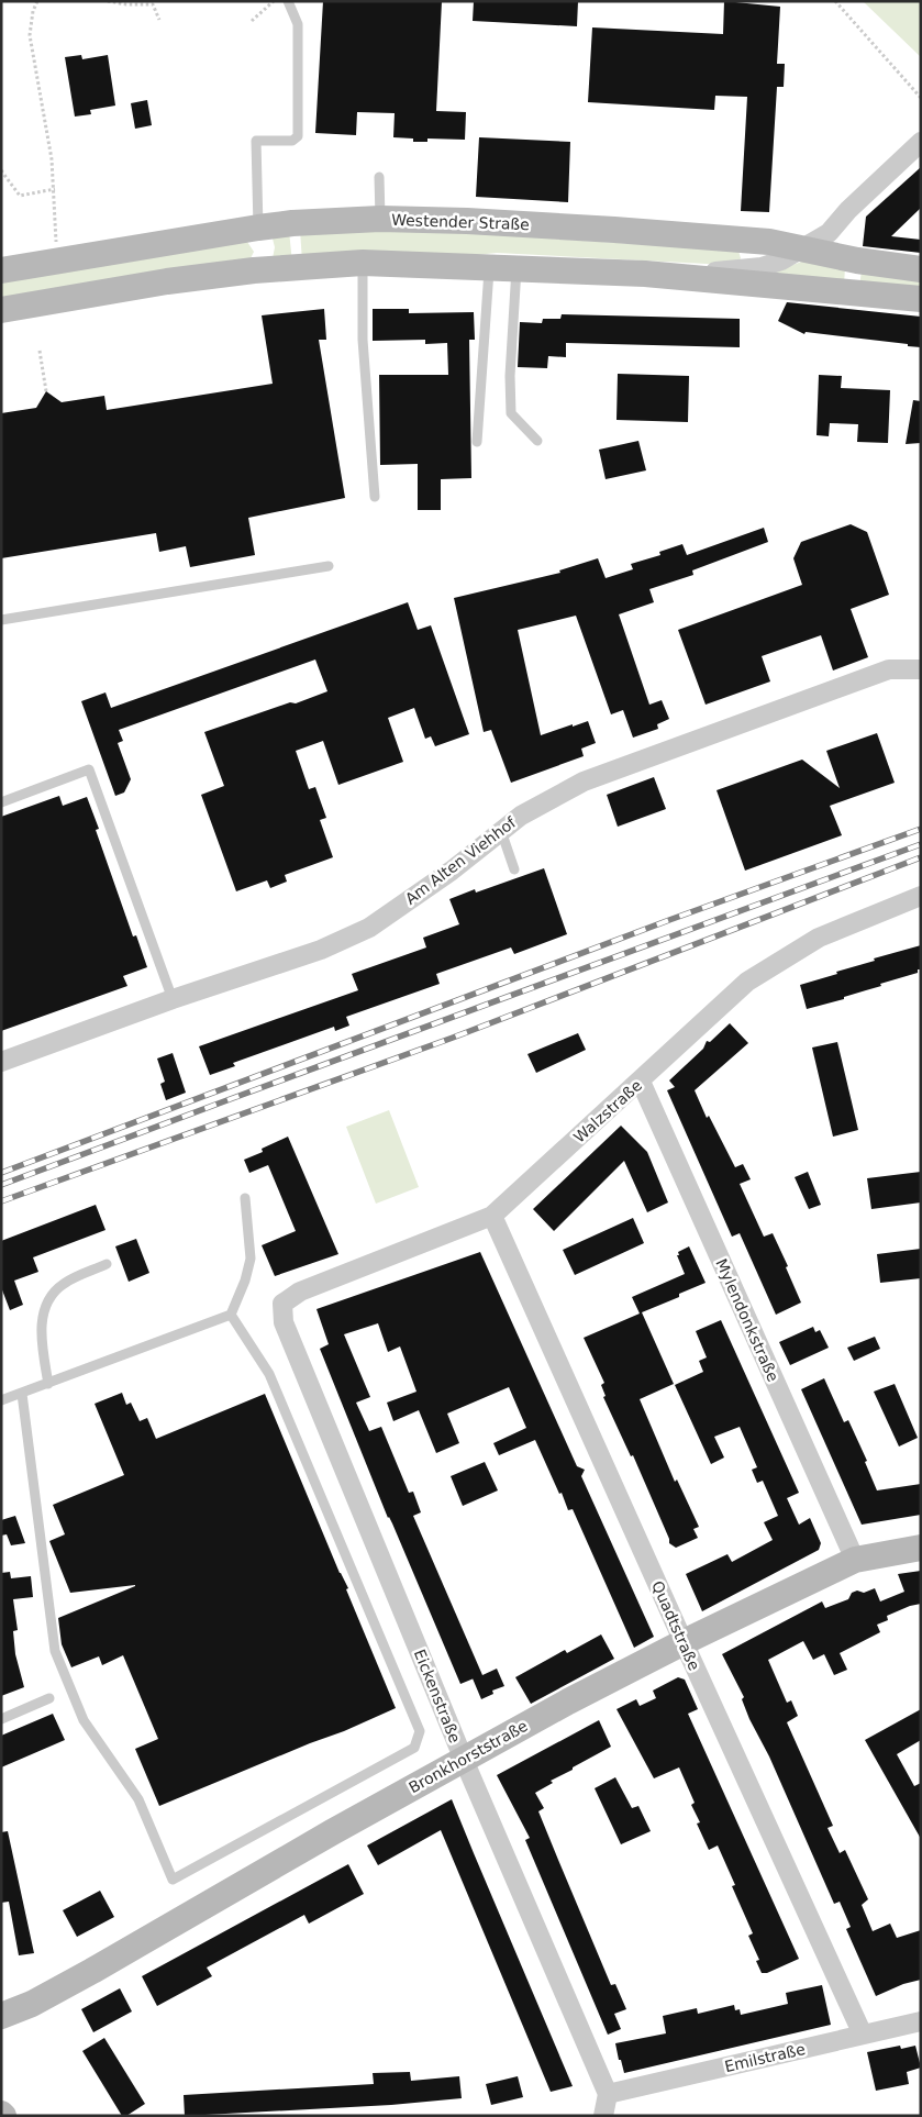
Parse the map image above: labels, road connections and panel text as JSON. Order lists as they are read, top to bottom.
{
  "streets": {
    "main road": ["Westender Straße", "Bronkhorststraße"],
    "street": [
      "Am Alten Viehhof",
      "Walzstraße",
      "Mylendonkstraße",
      "Quadtstraße",
      "Eickenstraße",
      "Emilstraße"
    ]
  },
  "crossings": [
    ["Walzstraße", "Mylendonkstraße"],
    ["Walzstraße", "Quadtstraße"],
    ["Walzstraße", "Eickenstraße"],
    ["Mylendonkstraße", "Bronkhorststraße"],
    ["Quadtstraße", "Bronkhorststraße"],
    ["Quadtstraße", "Emilstraße"],
    ["Eickenstraße", "Bronkhorststraße"],
    ["Eickenstraße", "Emilstraße"]
  ]
}
